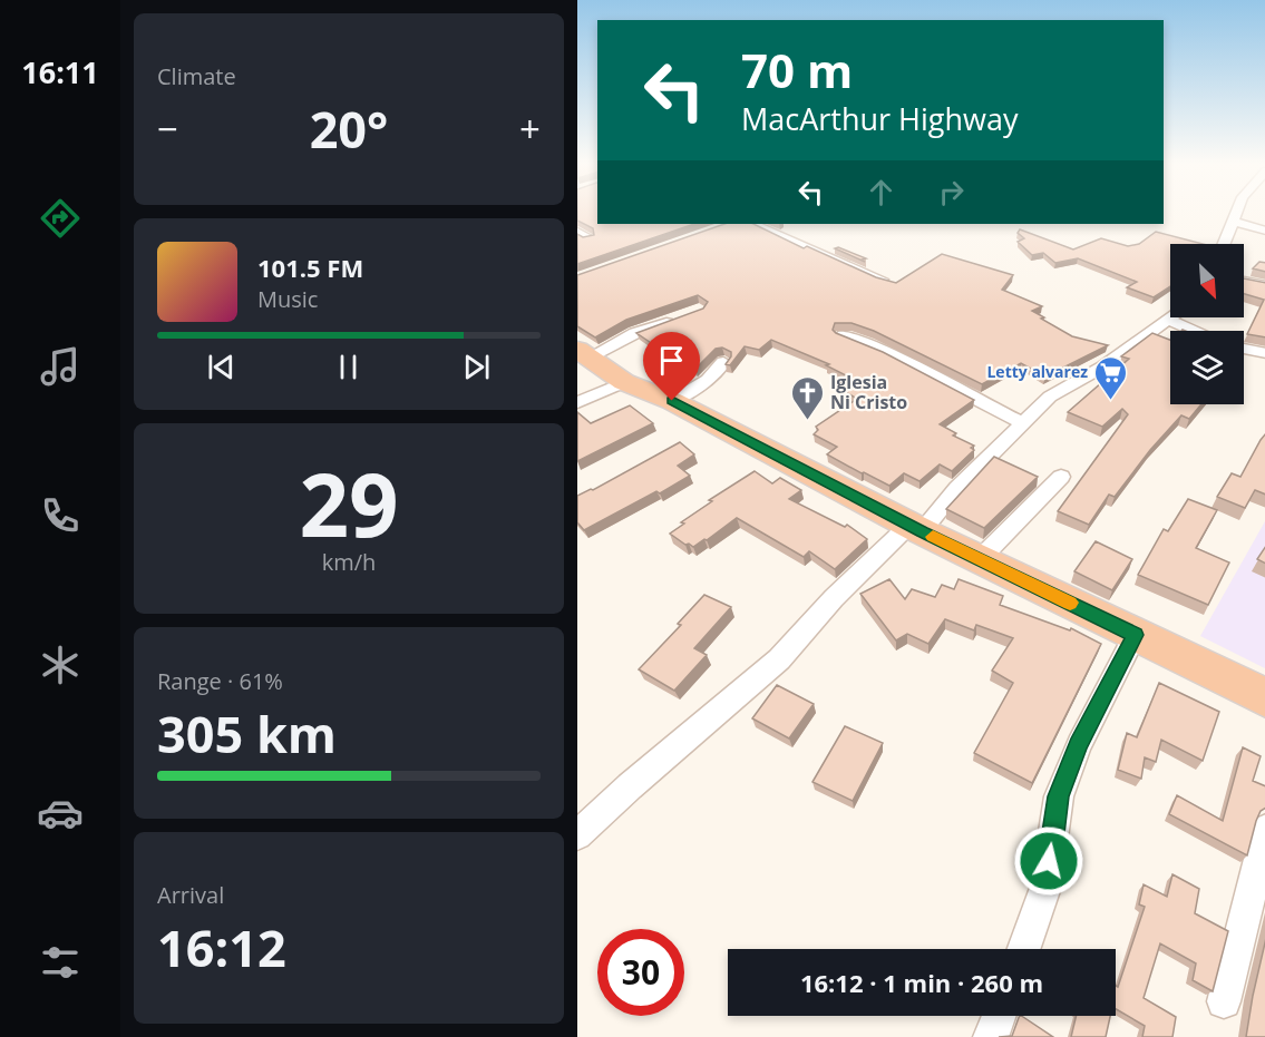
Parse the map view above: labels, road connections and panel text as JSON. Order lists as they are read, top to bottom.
{
  "places": {
    "supermarket": ["Letty alvarez"],
    "church": ["Iglesia Ni Cristo"]
  },
  "north": "bottom right",
  "page": {
    "tabs": "16:11",
    "tile": [
      "Climate",
      ["29", "km/h"],
      ["Range · 61%", "305 km"],
      ["Arrival", "16:12"]
    ],
    "turn": ["70 m", "MacArthur Highway"],
    "heat": ["−", "20°", "+"],
    "song": ["101.5 FM", "Music"],
    "limit": "30",
    "trip": "16:12 · 1 min · 260 m"
  }
}
